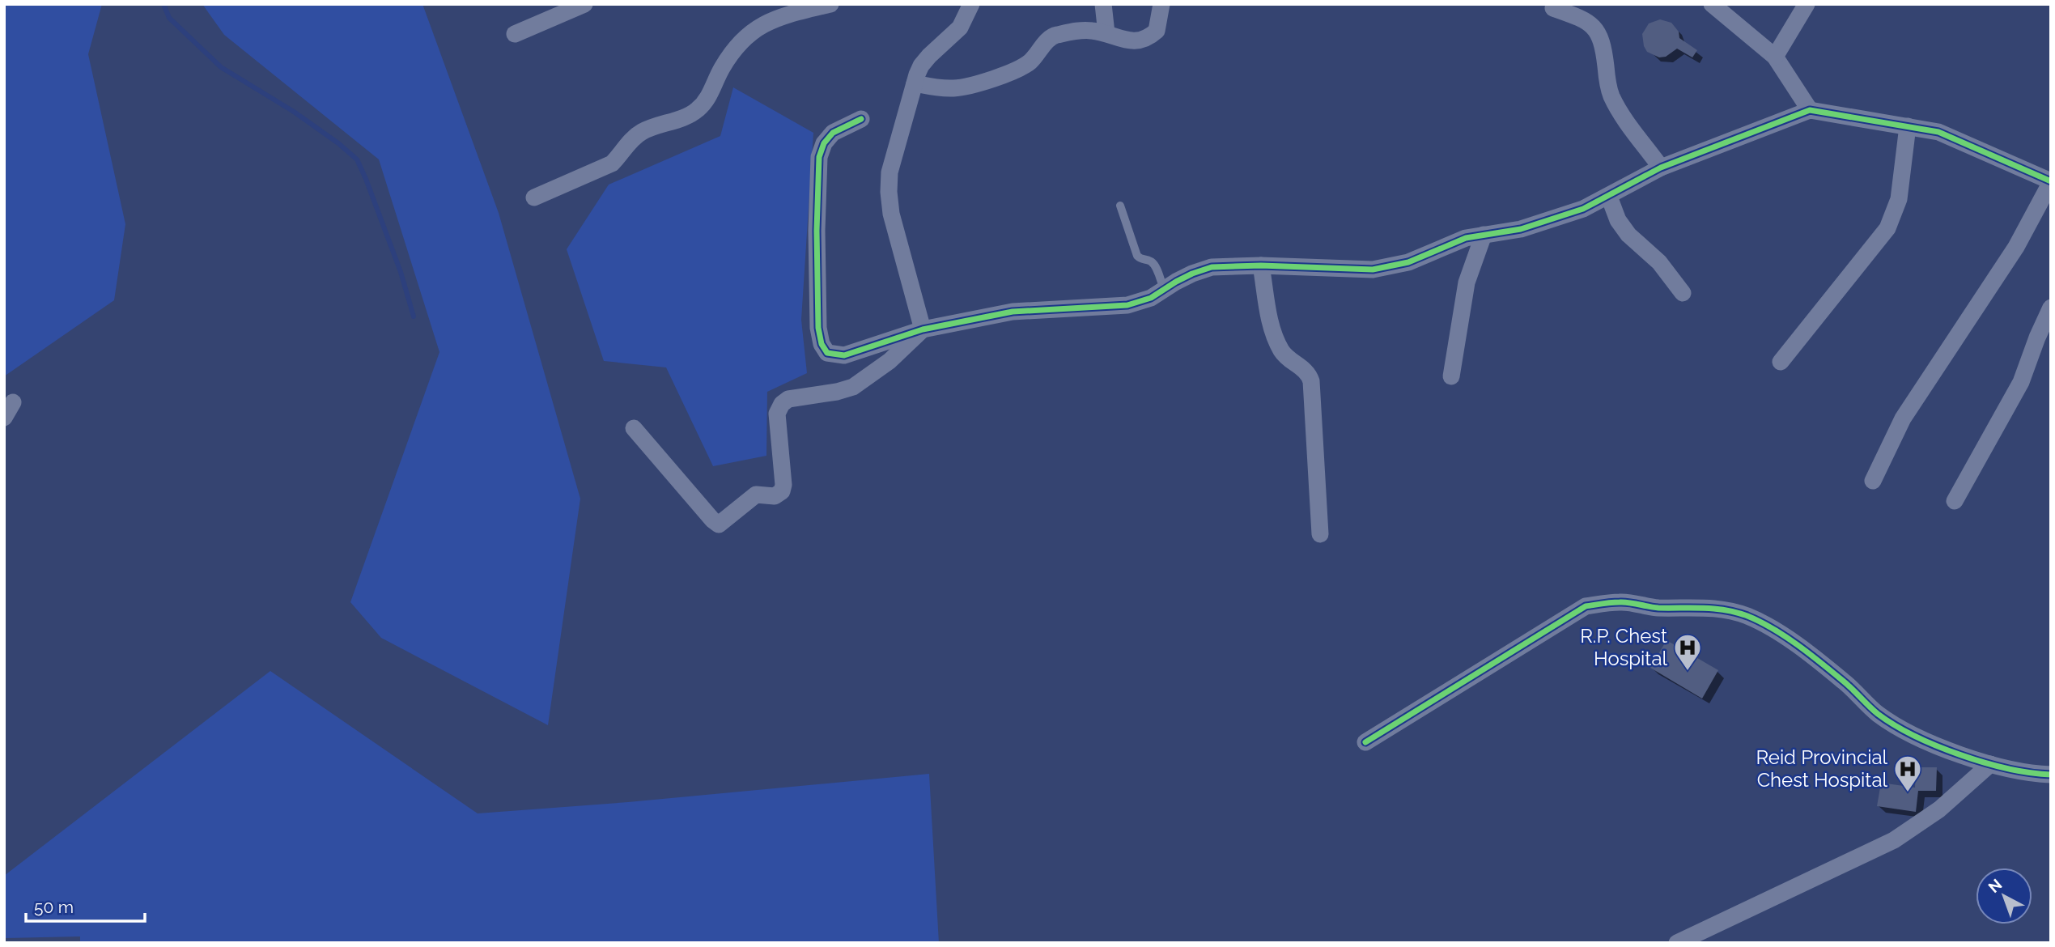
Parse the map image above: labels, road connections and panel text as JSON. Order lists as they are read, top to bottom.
{
  "places": {
    "hospital": ["R.P. Chest Hospital", "Reid Provincial Chest Hospital"]
  },
  "scale_bar": "50 m",
  "north": "top left"
}
